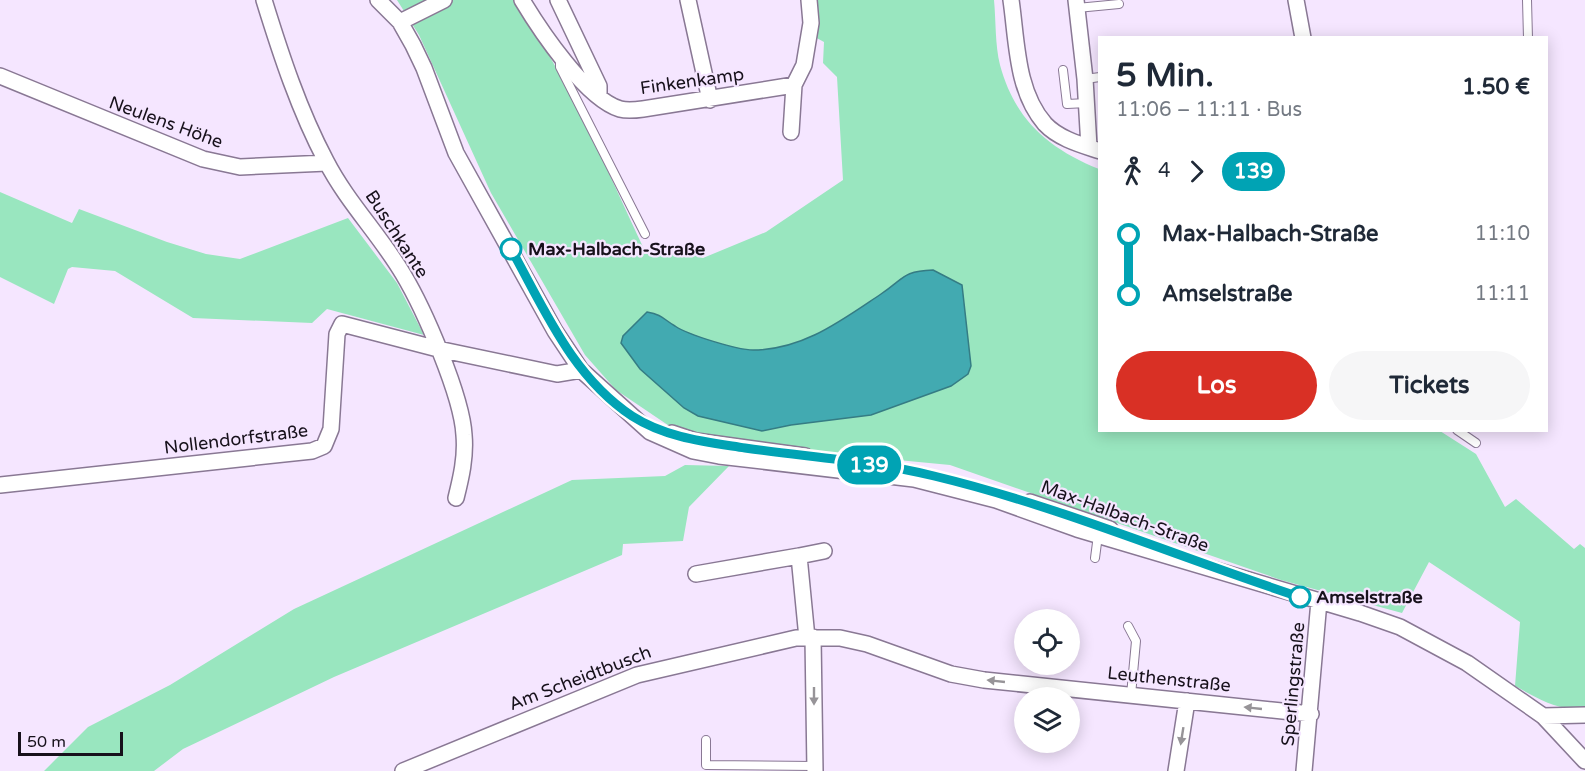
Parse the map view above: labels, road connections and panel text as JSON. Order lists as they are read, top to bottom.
{
  "streets": {
    "street": [
      "Finkenkamp",
      "Neulens Höhe",
      "Buschkante",
      "Nollendorfstraße",
      "Max-Halbach-Straße",
      "Am Scheidtbusch",
      "Leuthenstraße",
      "Sperlingstraße"
    ]
  },
  "crossings": [
    ["Neulens Höhe", "Buschkante"],
    ["Buschkante", "Nollendorfstraße"],
    ["Nollendorfstraße", "Max-Halbach-Straße"],
    ["Max-Halbach-Straße", "Sperlingstraße"],
    ["Am Scheidtbusch", "Leuthenstraße"],
    ["Leuthenstraße", "Sperlingstraße"]
  ],
  "one_way": ["Leuthenstraße"],
  "places": ["Max-Halbach-Straße", "Amselstraße"],
  "lines": ["bus line 139"],
  "scale_bar": "50 m",
  "page": {
    "on_map": "139",
    "heading": ["5 Min.", "11:06 – 11:11 · Bus", "1.50 €"],
    "legs": ["4", "139"],
    "list": [
      {
        "name": "Max-Halbach-Straße",
        "value": "11:10"
      },
      {
        "name": "Amselstraße",
        "value": "11:11"
      }
    ],
    "buttons": ["Los", "Tickets"],
    "scale": "50 m"
  }
}
